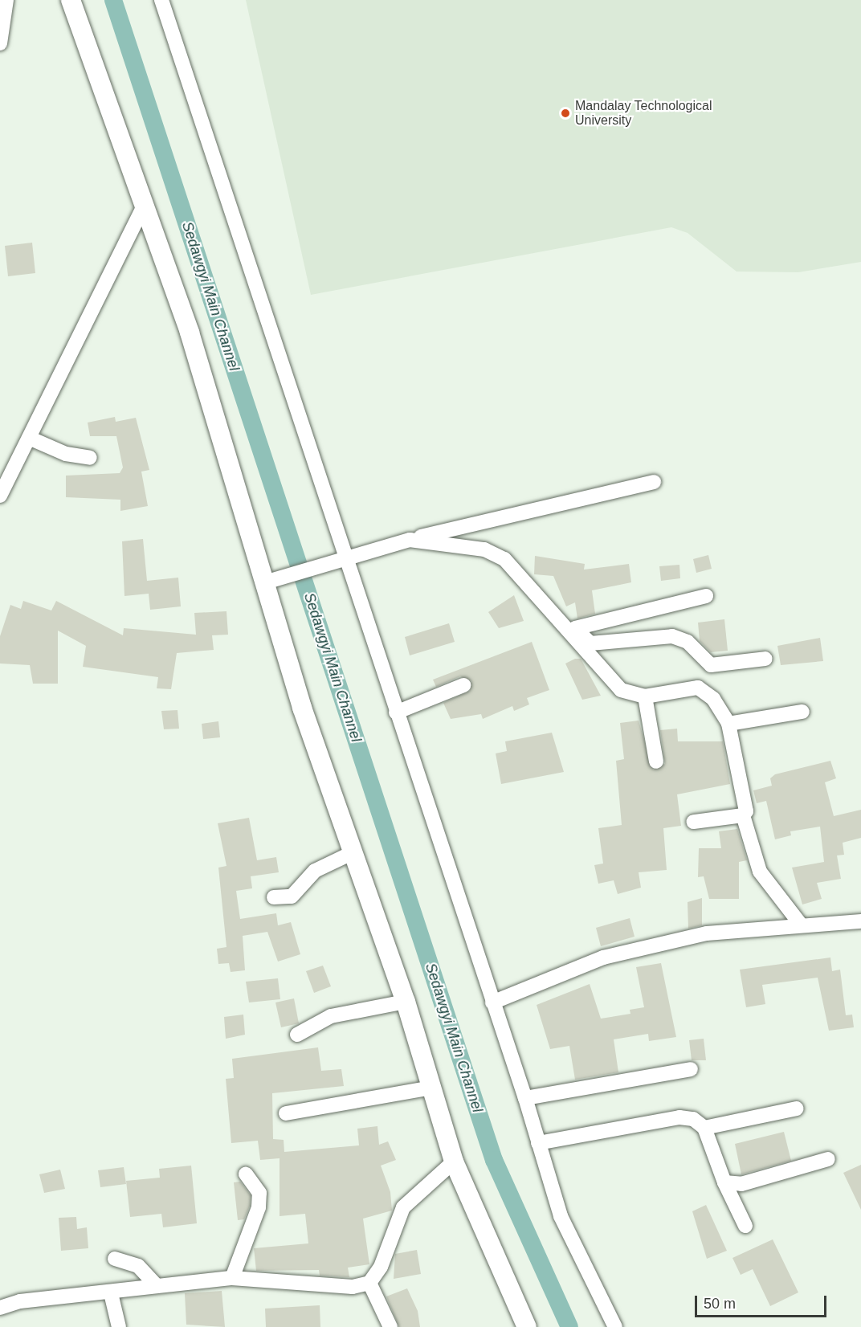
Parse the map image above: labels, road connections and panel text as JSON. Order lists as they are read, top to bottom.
{
  "water": ["Sedawgyi Main Channel"],
  "places": ["Mandalay Technological University"],
  "scale_bar": "50 m"
}
